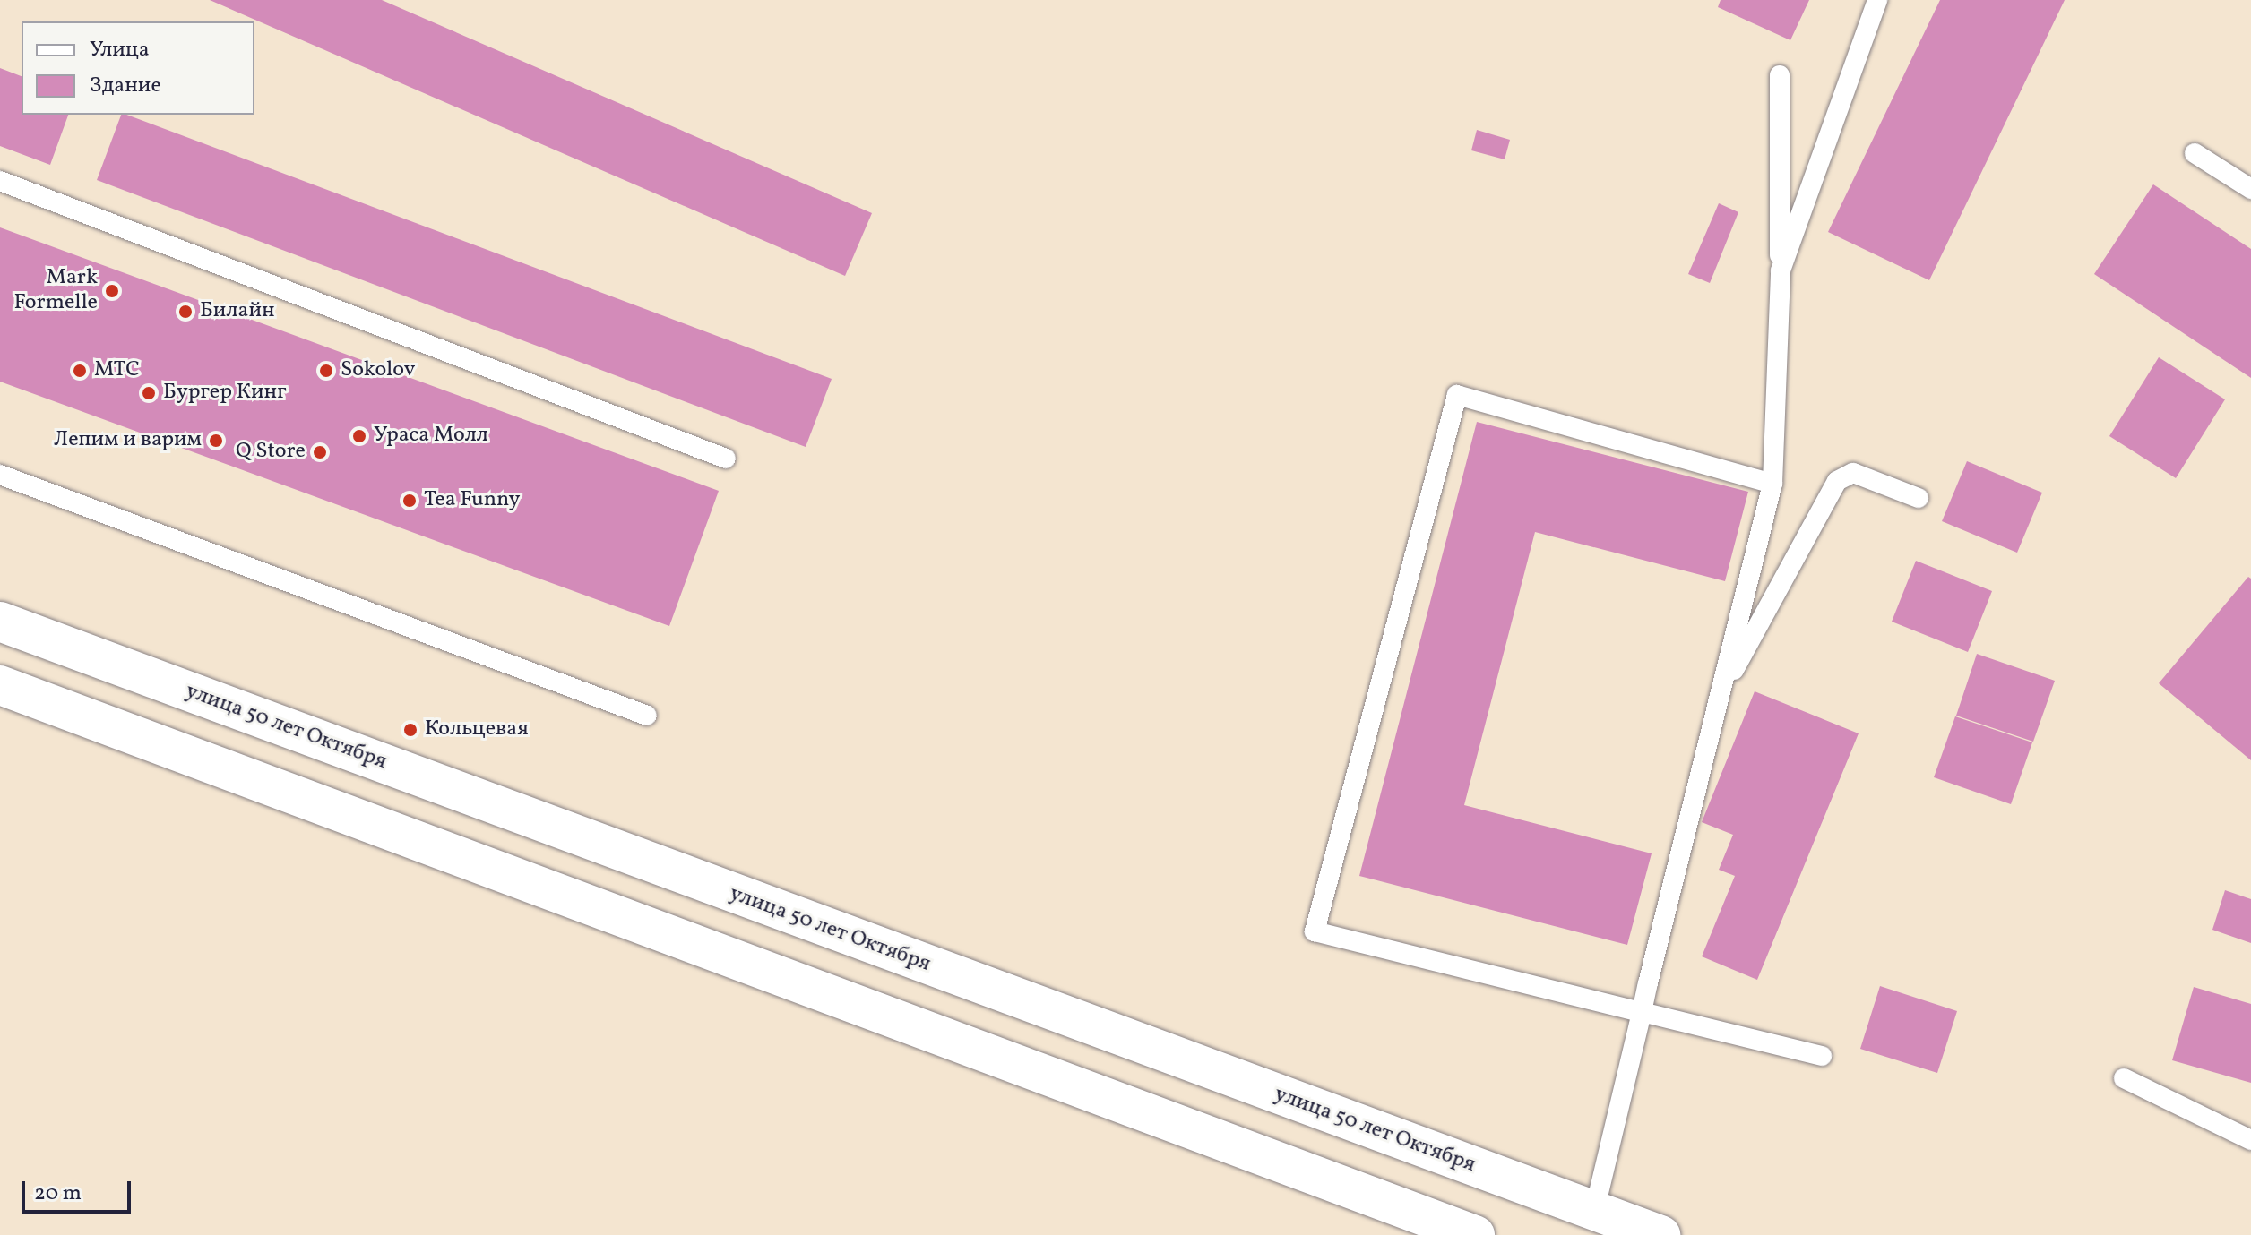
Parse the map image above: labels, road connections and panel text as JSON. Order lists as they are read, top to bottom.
{
  "streets": {
    "main road": ["улица 50 лет Октября"]
  },
  "places": [
    "Mark Formelle",
    "Билайн",
    "МТС",
    "Sokolov",
    "Бургер Кинг",
    "Ураса Молл",
    "Лепим и варим",
    "Q Store",
    "Tea Funny",
    "Кольцевая"
  ],
  "legend": ["Улица", "Здание"],
  "scale_bar": "20 m"
}
